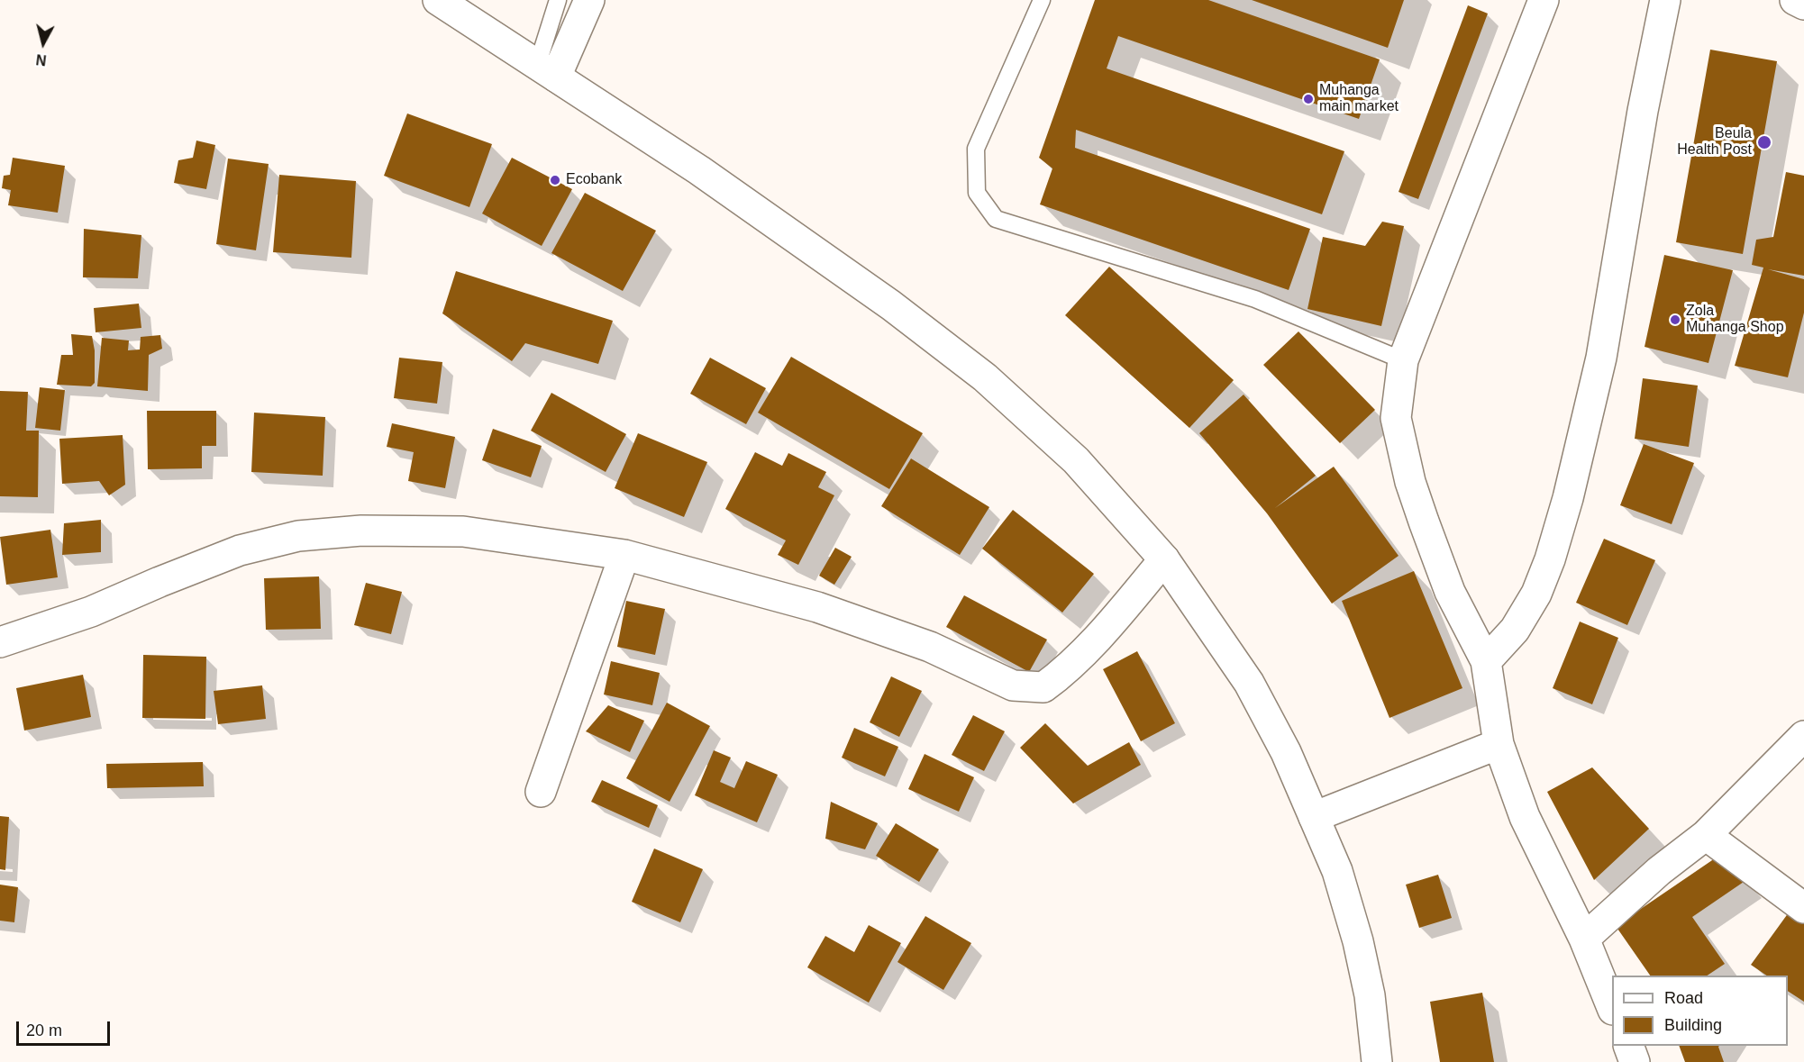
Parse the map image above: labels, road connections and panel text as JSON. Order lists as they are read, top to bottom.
{
  "places": [
    "Muhanga main market",
    "Beula Health Post",
    "Ecobank",
    "Zola Muhanga Shop"
  ],
  "legend": ["Road", "Building"],
  "scale_bar": "20 m",
  "north": "bottom"
}
